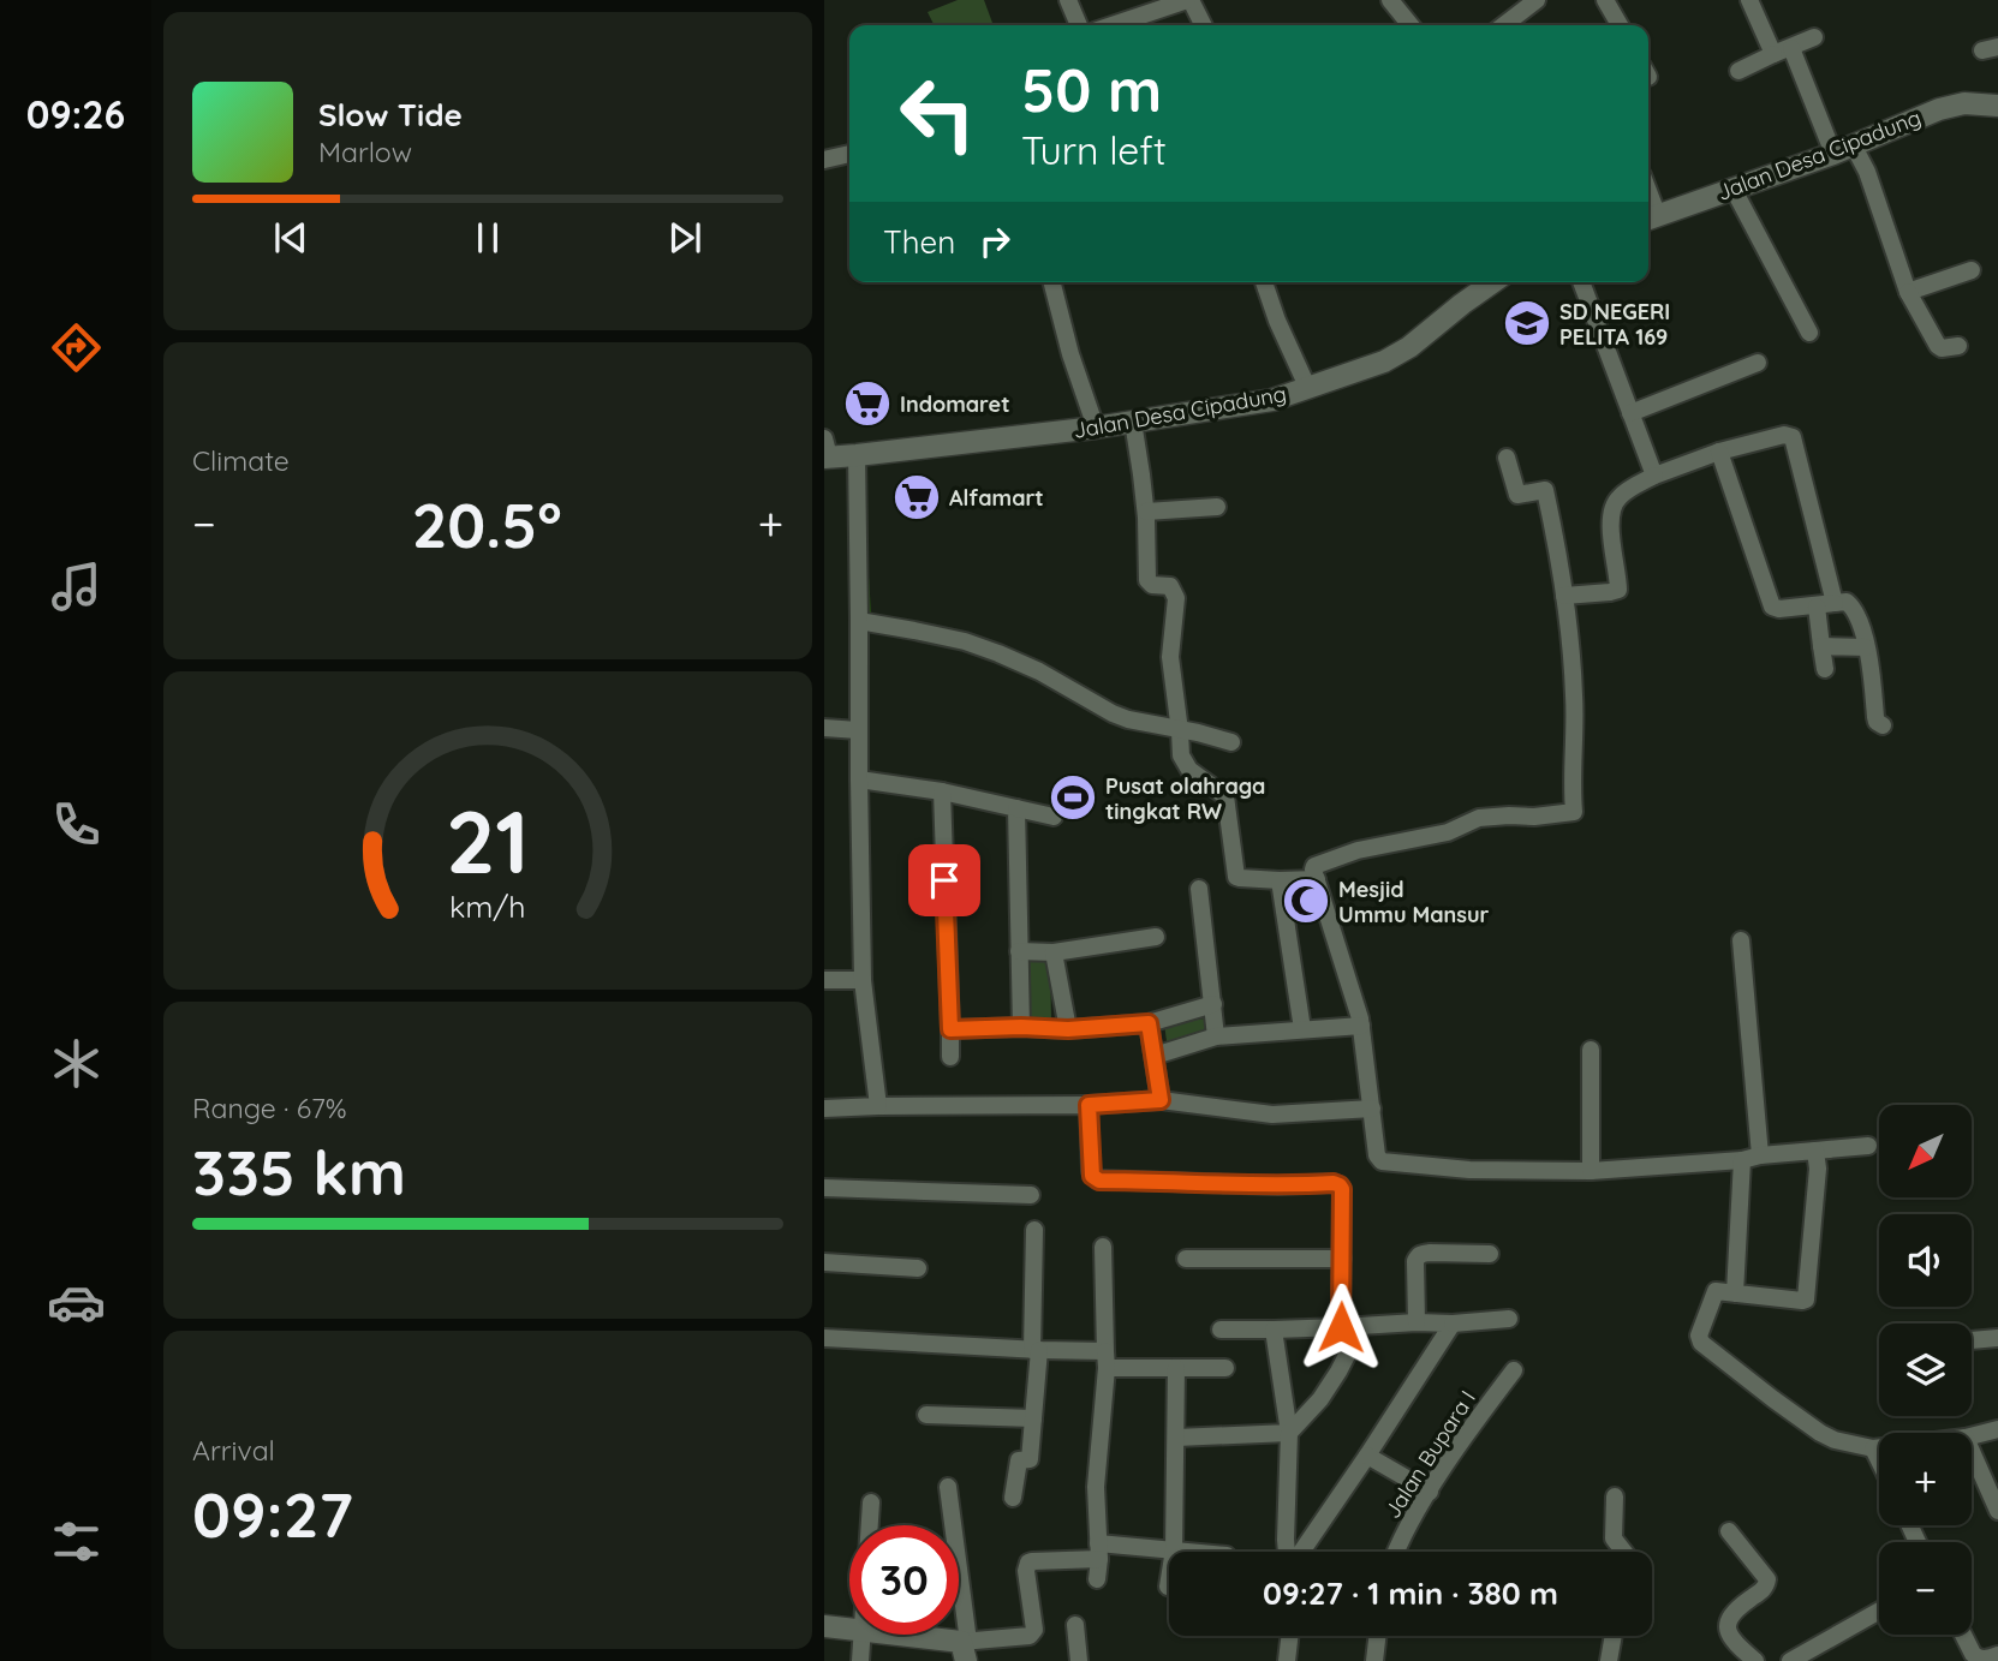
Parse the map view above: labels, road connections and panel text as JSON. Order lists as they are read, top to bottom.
{
  "streets": {
    "street": ["Jalan Desa Cipadung", "Jalan Bupara I"]
  },
  "places": {
    "school or university": ["SD NEGERI PELITA 169"],
    "supermarket": ["Indomaret", "Alfamart"],
    "sports": ["Pusat olahraga tingkat RW"],
    "mosque": ["Mesjid Ummu Mansur"]
  },
  "north": "bottom left",
  "page": {
    "tabs": "09:26",
    "turn": ["50 m", "Turn left"],
    "song": ["Slow Tide", "Marlow"],
    "then": "Then",
    "tile": [
      "Climate",
      ["Range · 67%", "335 km"],
      ["Arrival", "09:27"]
    ],
    "heat": ["−", "20.5°", "+"],
    "map_buttons": ["+", "−"],
    "limit": "30",
    "trip": "09:27 · 1 min · 380 m",
    "gauge": ["21", "km/h"]
  }
}
